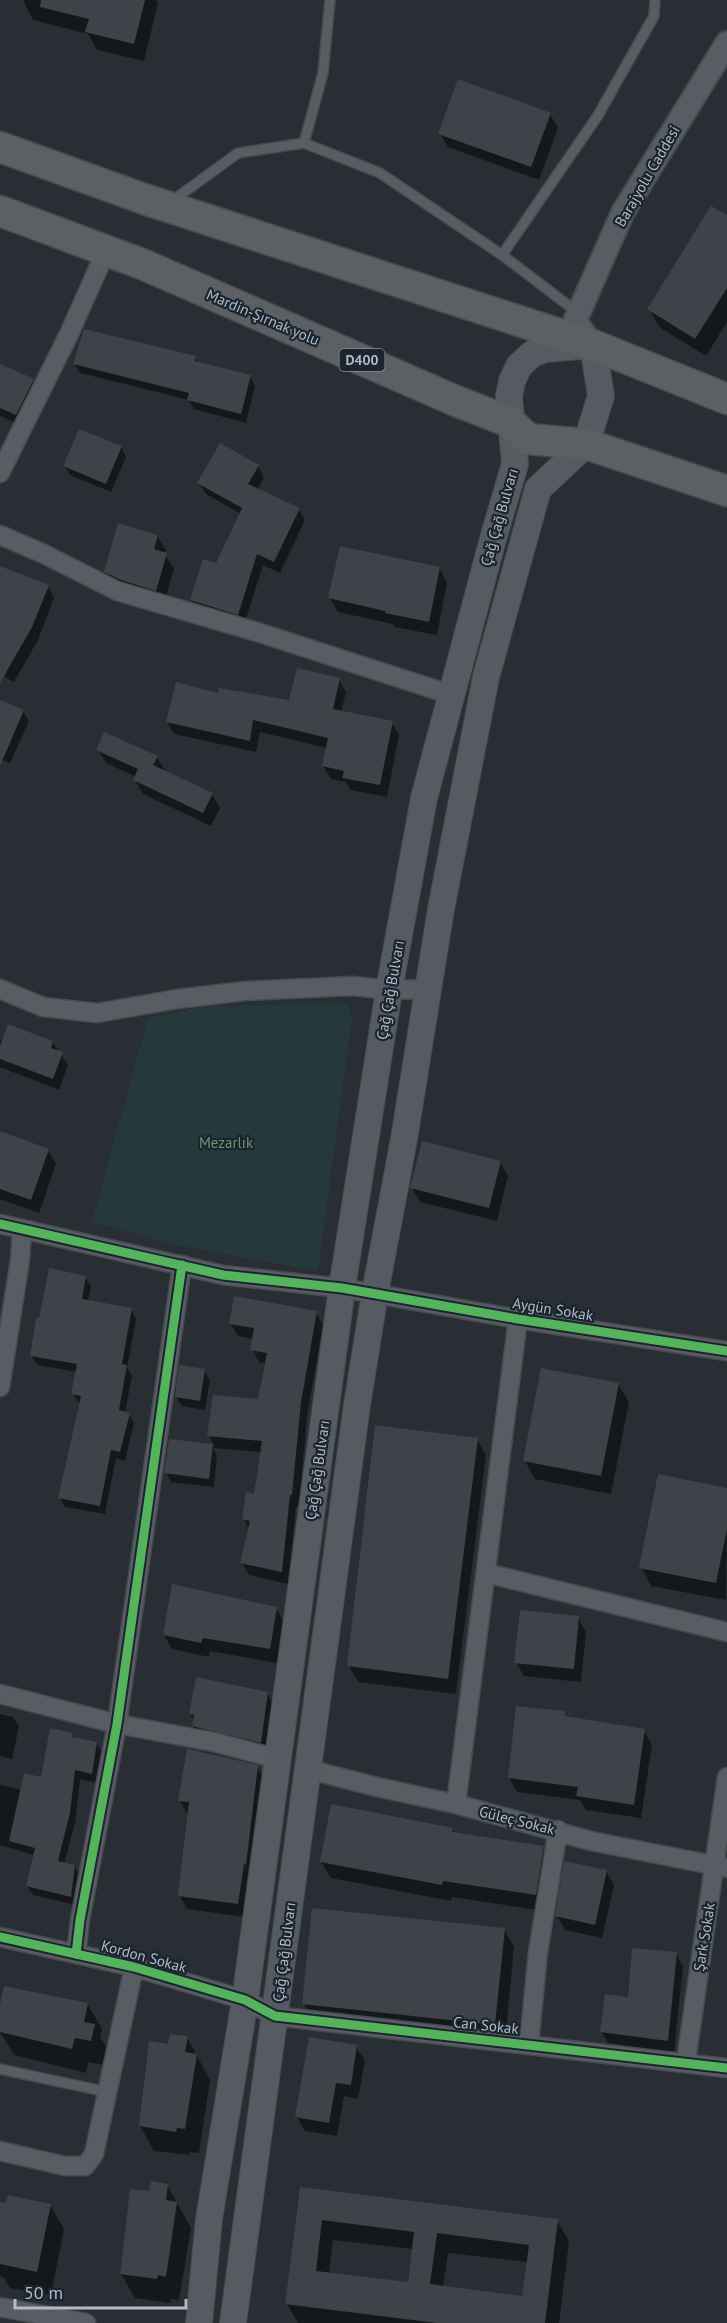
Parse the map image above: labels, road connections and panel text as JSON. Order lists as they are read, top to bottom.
{
  "streets": {
    "highway": ["Mardin-Şırnak yolu", "D400"],
    "main road": ["Çağ Çağ Bulvarı"],
    "street": [
      "Barajyolu Caddesi",
      "Aygün Sokak",
      "Güleç Sokak",
      "Şark Sokak",
      "Kordon Sokak",
      "Can Sokak"
    ]
  },
  "crossings": [
    ["Mardin-Şırnak yolu", "Çağ Çağ Bulvarı"],
    ["Çağ Çağ Bulvarı", "Aygün Sokak"],
    ["Çağ Çağ Bulvarı", "Güleç Sokak"],
    ["Çağ Çağ Bulvarı", "Kordon Sokak"],
    ["Çağ Çağ Bulvarı", "Can Sokak"],
    ["Güleç Sokak", "Şark Sokak"],
    ["Şark Sokak", "Can Sokak"],
    ["Kordon Sokak", "Can Sokak"]
  ],
  "parks": ["Mezarlık"],
  "scale_bar": "50 m"
}
